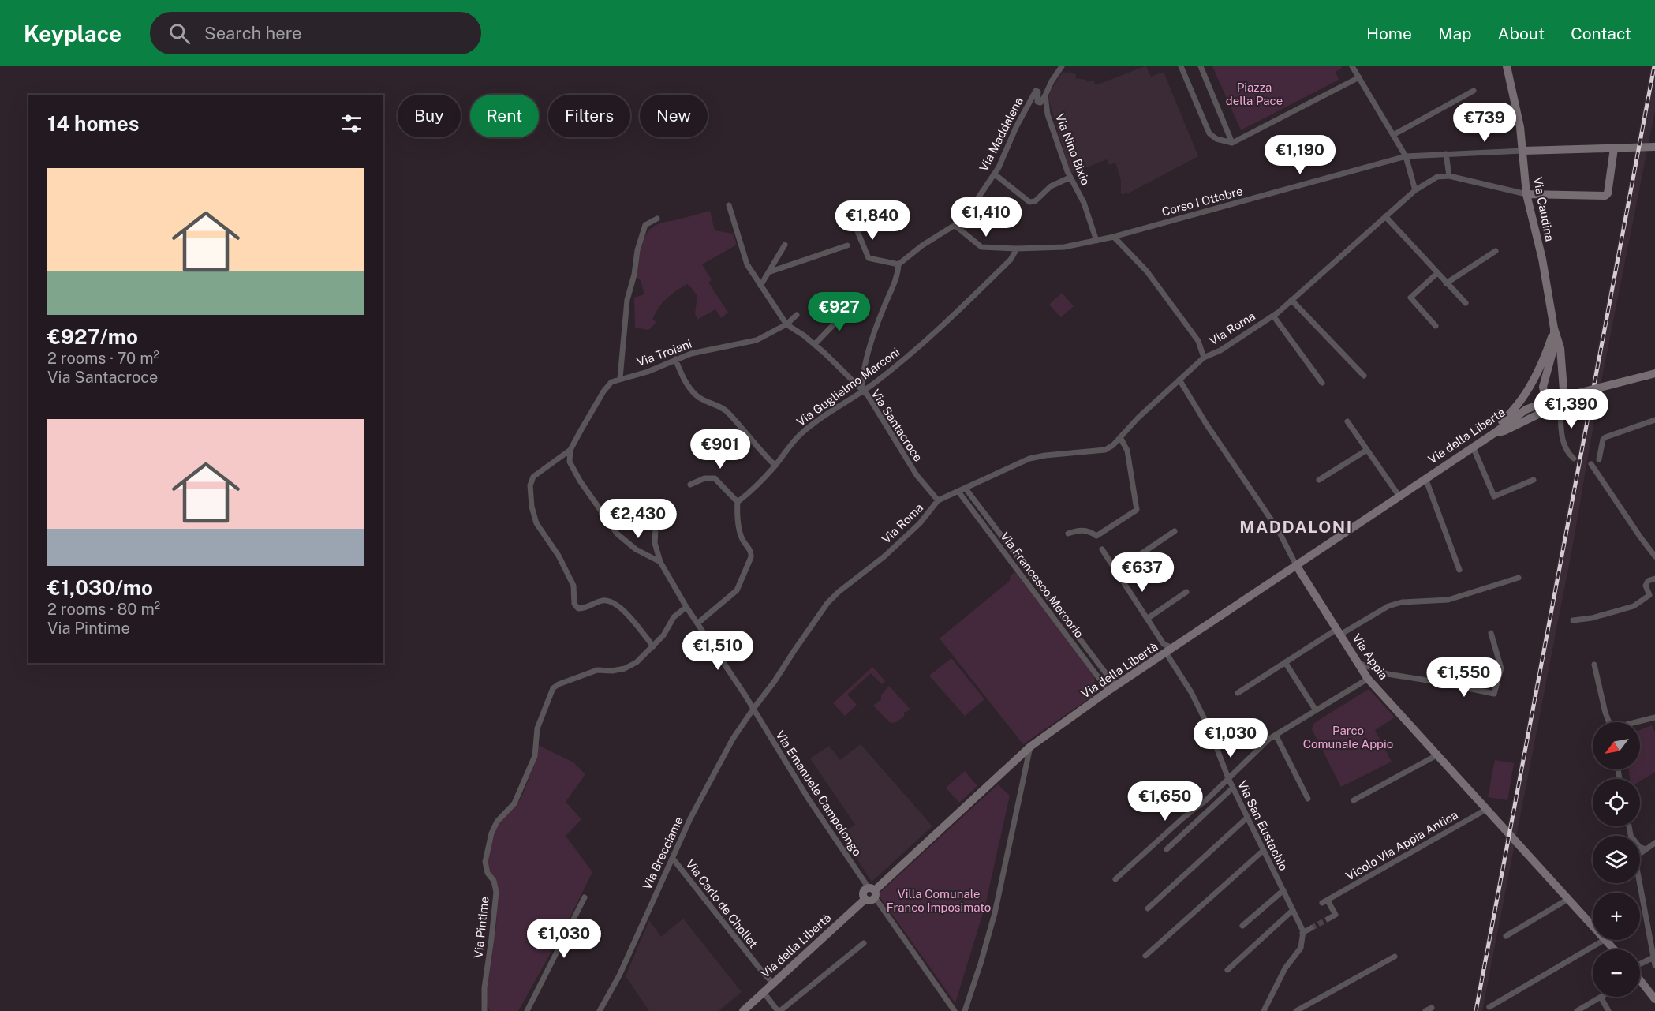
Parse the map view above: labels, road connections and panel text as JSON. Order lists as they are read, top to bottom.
{
  "streets": {
    "main road": ["Via Caudina", "Via della Libertà", "Via Appia"],
    "street": [
      "Via Maddalena",
      "Via Nino Bixio",
      "Corso I Ottobre",
      "Via Roma",
      "Via Troiani",
      "Via Guglielmo Marconi",
      "Via Santacroce",
      "Via Francesco Mercorio",
      "Via Emanuele Campolongo",
      "Via San Eustachio",
      "Vicolo Via Appia Antica",
      "Via Brecciame",
      "Via Carlo de Chollet",
      "Via Pintime"
    ]
  },
  "crossings": [
    ["Via Maddalena", "Via Nino Bixio"],
    ["Via Maddalena", "Corso I Ottobre"],
    ["Via Nino Bixio", "Corso I Ottobre"],
    ["Corso I Ottobre", "Via Caudina"],
    ["Corso I Ottobre", "Via Guglielmo Marconi"],
    ["Via Roma", "Via Santacroce"],
    ["Via Roma", "Via Francesco Mercorio"],
    ["Via Roma", "Via Appia"],
    ["Via Roma", "Via Emanuele Campolongo"],
    ["Via Roma", "Via Brecciame"],
    ["Via Troiani", "Via Santacroce"],
    ["Via Guglielmo Marconi", "Via Santacroce"],
    ["Via della Libertà", "Via Francesco Mercorio"],
    ["Via della Libertà", "Via Appia"],
    ["Via della Libertà", "Via Emanuele Campolongo"],
    ["Via della Libertà", "Via Carlo de Chollet"],
    ["Via Appia", "Via San Eustachio"],
    ["Via Appia", "Vicolo Via Appia Antica"],
    ["Via Emanuele Campolongo", "Via Brecciame"],
    ["Via Emanuele Campolongo", "Via Pintime"],
    ["Via Brecciame", "Via Carlo de Chollet"]
  ],
  "districts": ["MADDALONI"],
  "parks": ["Piazza della Pace", "Parco Comunale Appio", "Villa Comunale Franco Imposimato"],
  "north": "bottom left",
  "page": {
    "header": "Keyplace",
    "search": "Search here",
    "nav": [
      "Home",
      "Map",
      "About",
      "Contact"
    ],
    "chip": [
      "Buy",
      "Rent",
      "Filters",
      "New"
    ],
    "heading": "14 homes",
    "price": [
      "€739",
      "€1,190",
      "€1,410",
      "€1,840",
      "€927",
      "€1,390",
      "€901",
      "€2,430",
      "€637",
      "€1,510",
      "€1,550",
      "€1,030",
      "€1,650",
      "€1,030"
    ],
    "list": [
      {
        "name": "€927/mo",
        "note": "2 rooms · 70 m² · Via Santacroce"
      },
      {
        "name": "€1,030/mo",
        "note": "2 rooms · 80 m² · Via Pintime"
      }
    ],
    "map_buttons": ["+", "−"]
  }
}
